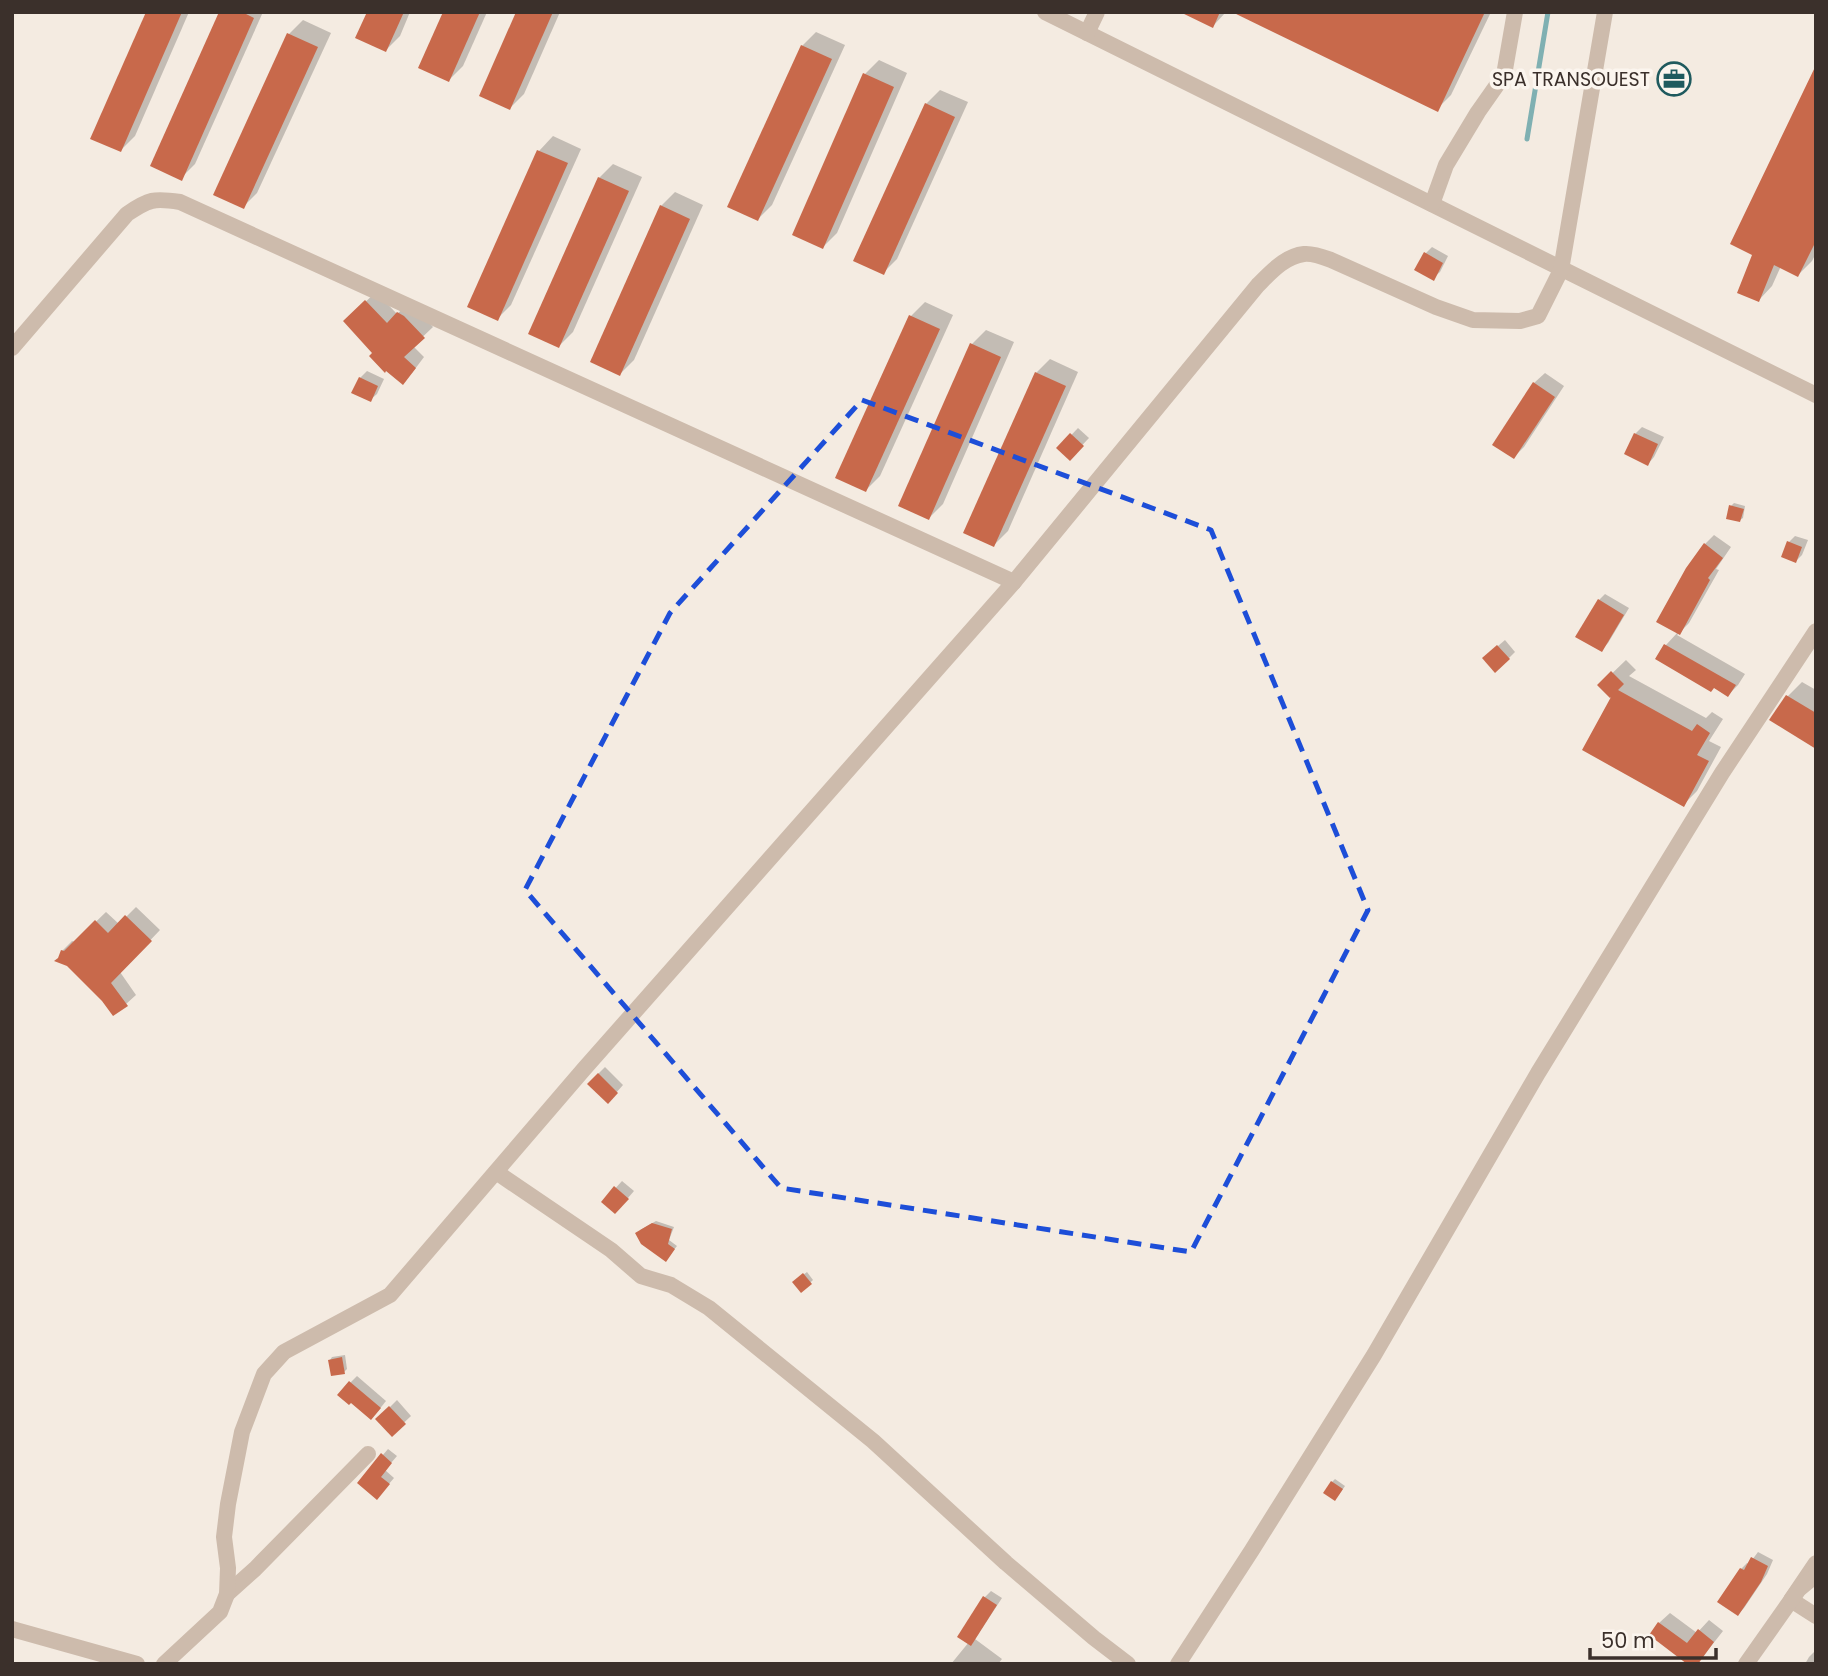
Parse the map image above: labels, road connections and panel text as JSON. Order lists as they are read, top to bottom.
{
  "places": {
    "office": ["SPA TRANSOUEST"]
  },
  "scale_bar": "50 m"
}
